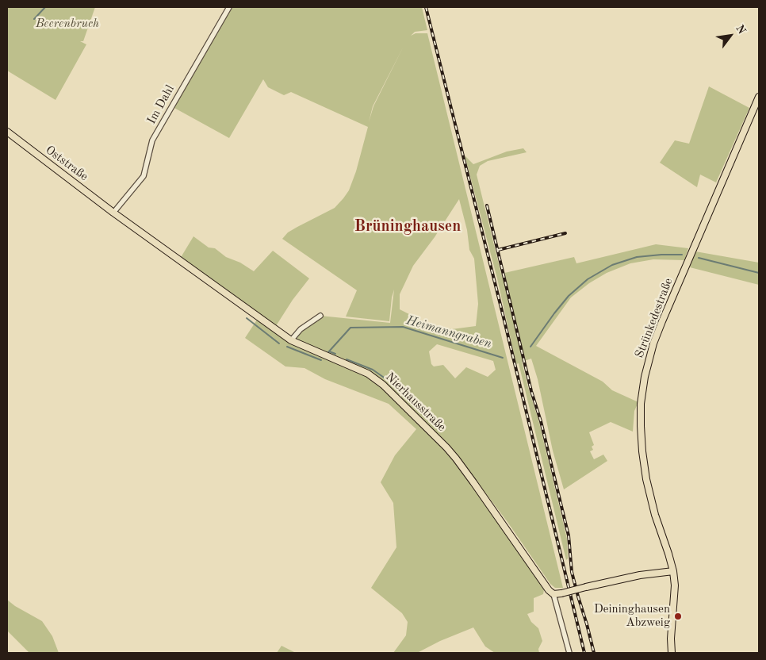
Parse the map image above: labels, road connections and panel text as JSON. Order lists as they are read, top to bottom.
{
  "streets": {
    "main road": ["Oststraße", "Strünkedestraße", "Nierhausstraße"],
    "street": ["Im Dahl"]
  },
  "crossings": [
    ["Im Dahl", "Oststraße"],
    ["Im Dahl", "Nierhausstraße"],
    ["Oststraße", "Nierhausstraße"]
  ],
  "districts": ["Brüninghausen"],
  "water": ["Heimanngraben"],
  "parks": ["Beerenbruch"],
  "places": ["Deininghausen Abzweig"],
  "north": "top right"
}
